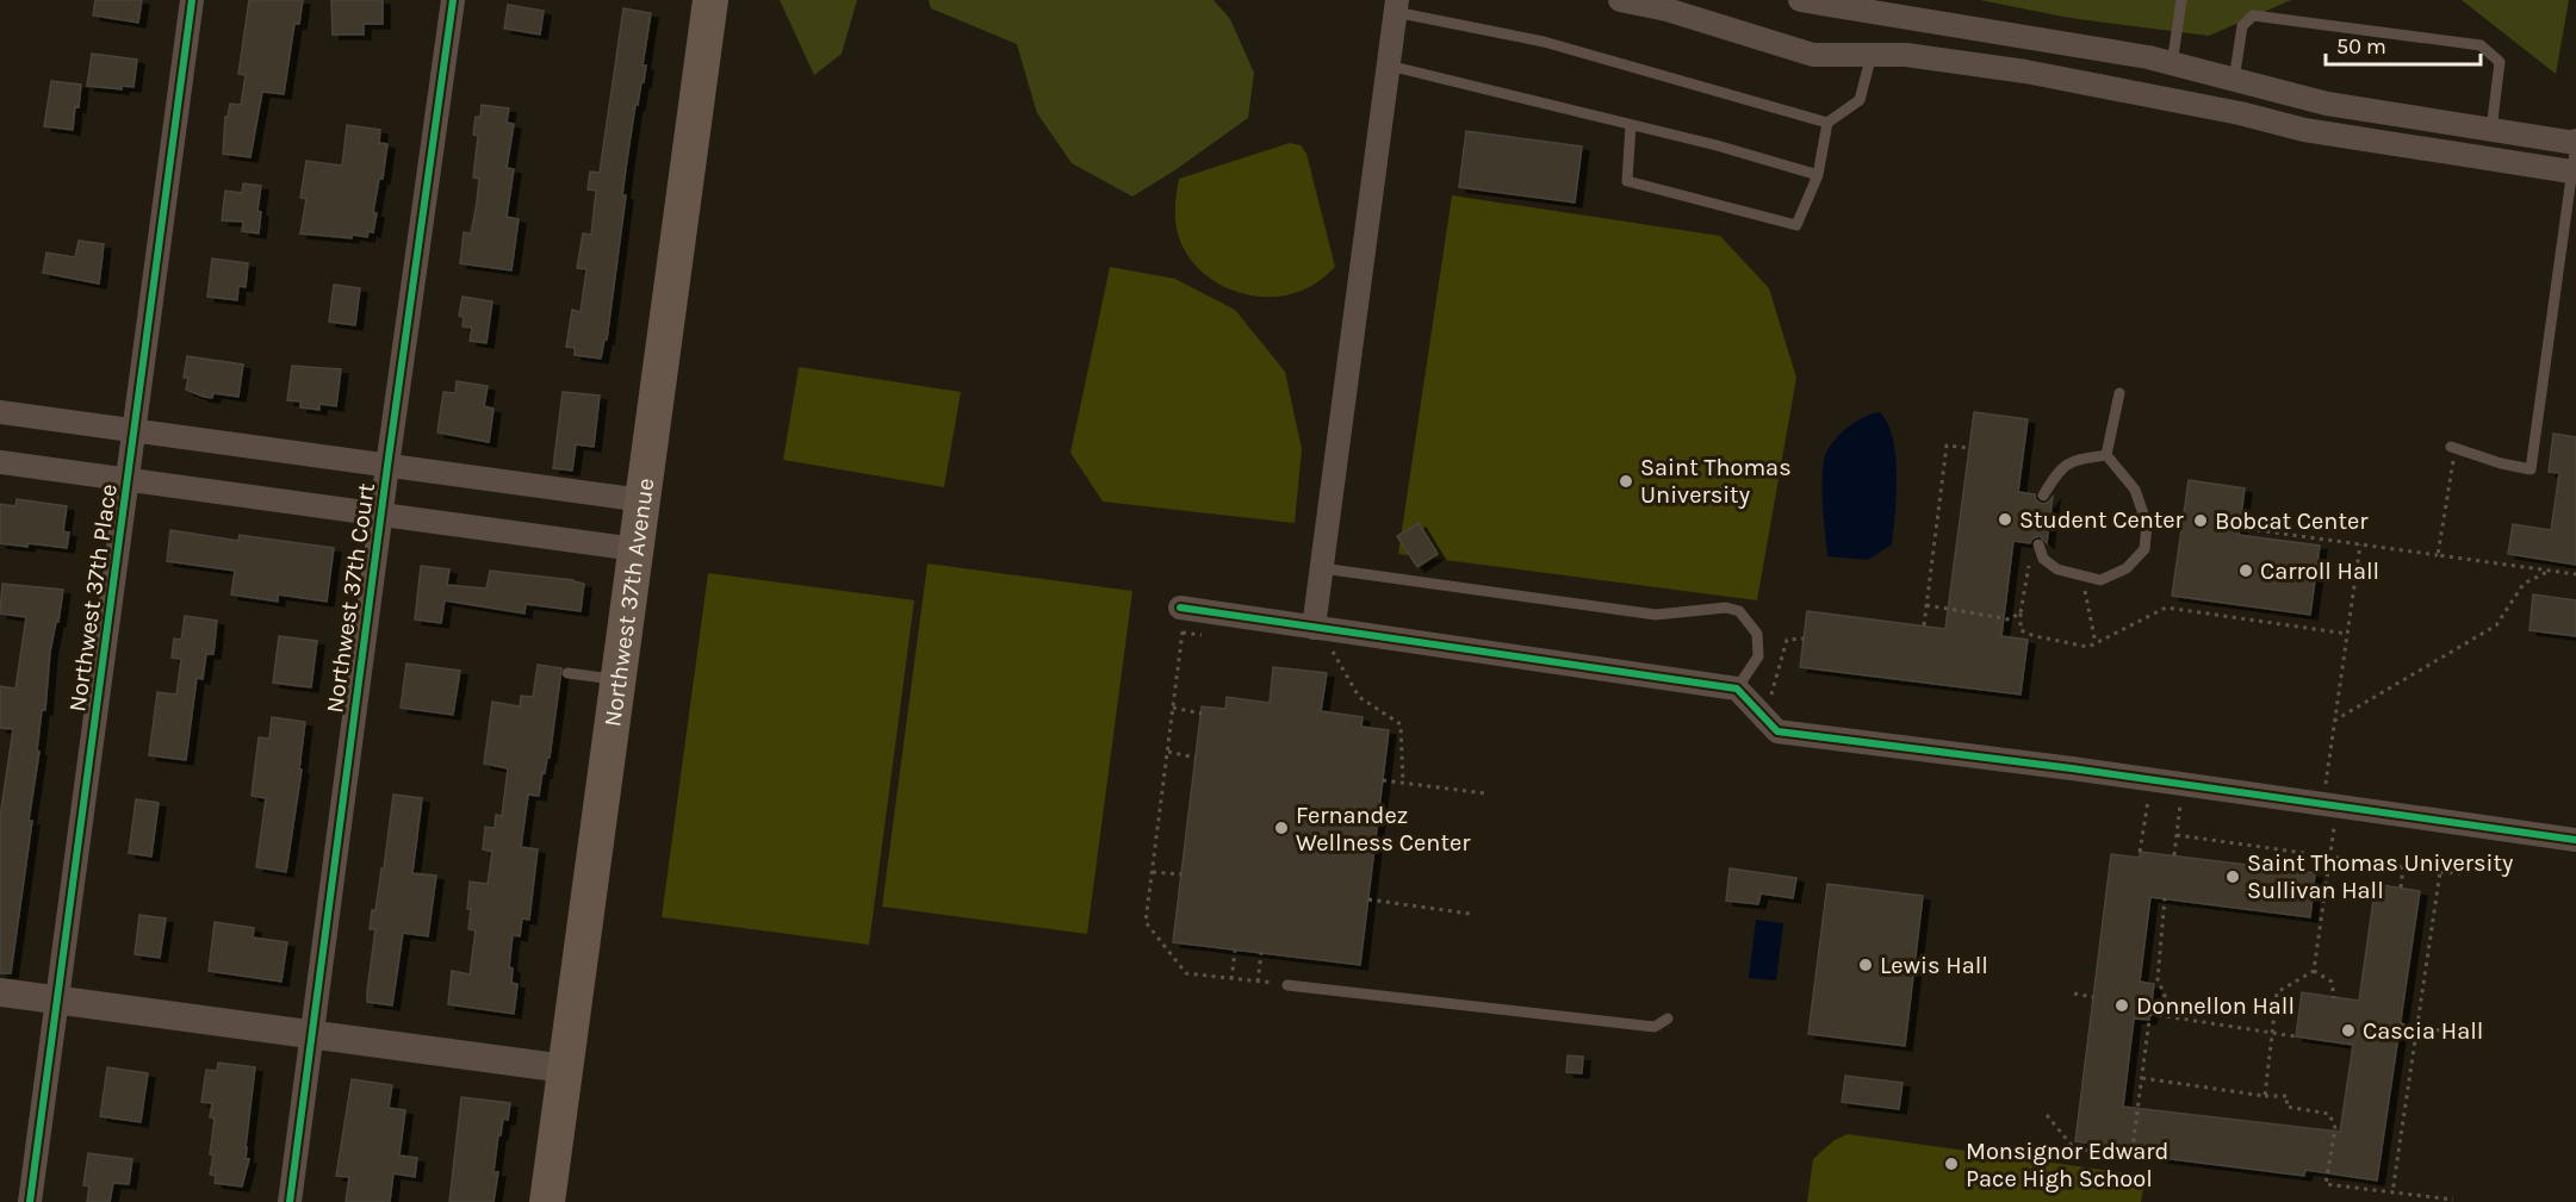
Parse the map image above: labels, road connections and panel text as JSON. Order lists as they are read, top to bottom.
{
  "streets": {
    "main road": ["Northwest 37th Avenue"],
    "street": ["Northwest 37th Place", "Northwest 37th Court"]
  },
  "places": [
    "Saint Thomas University",
    "Student Center",
    "Bobcat Center",
    "Carroll Hall",
    "Fernandez Wellness Center",
    "Saint Thomas University Sullivan Hall",
    "Lewis Hall",
    "Donnellon Hall",
    "Cascia Hall",
    "Monsignor Edward Pace High School"
  ],
  "scale_bar": "50 m"
}
